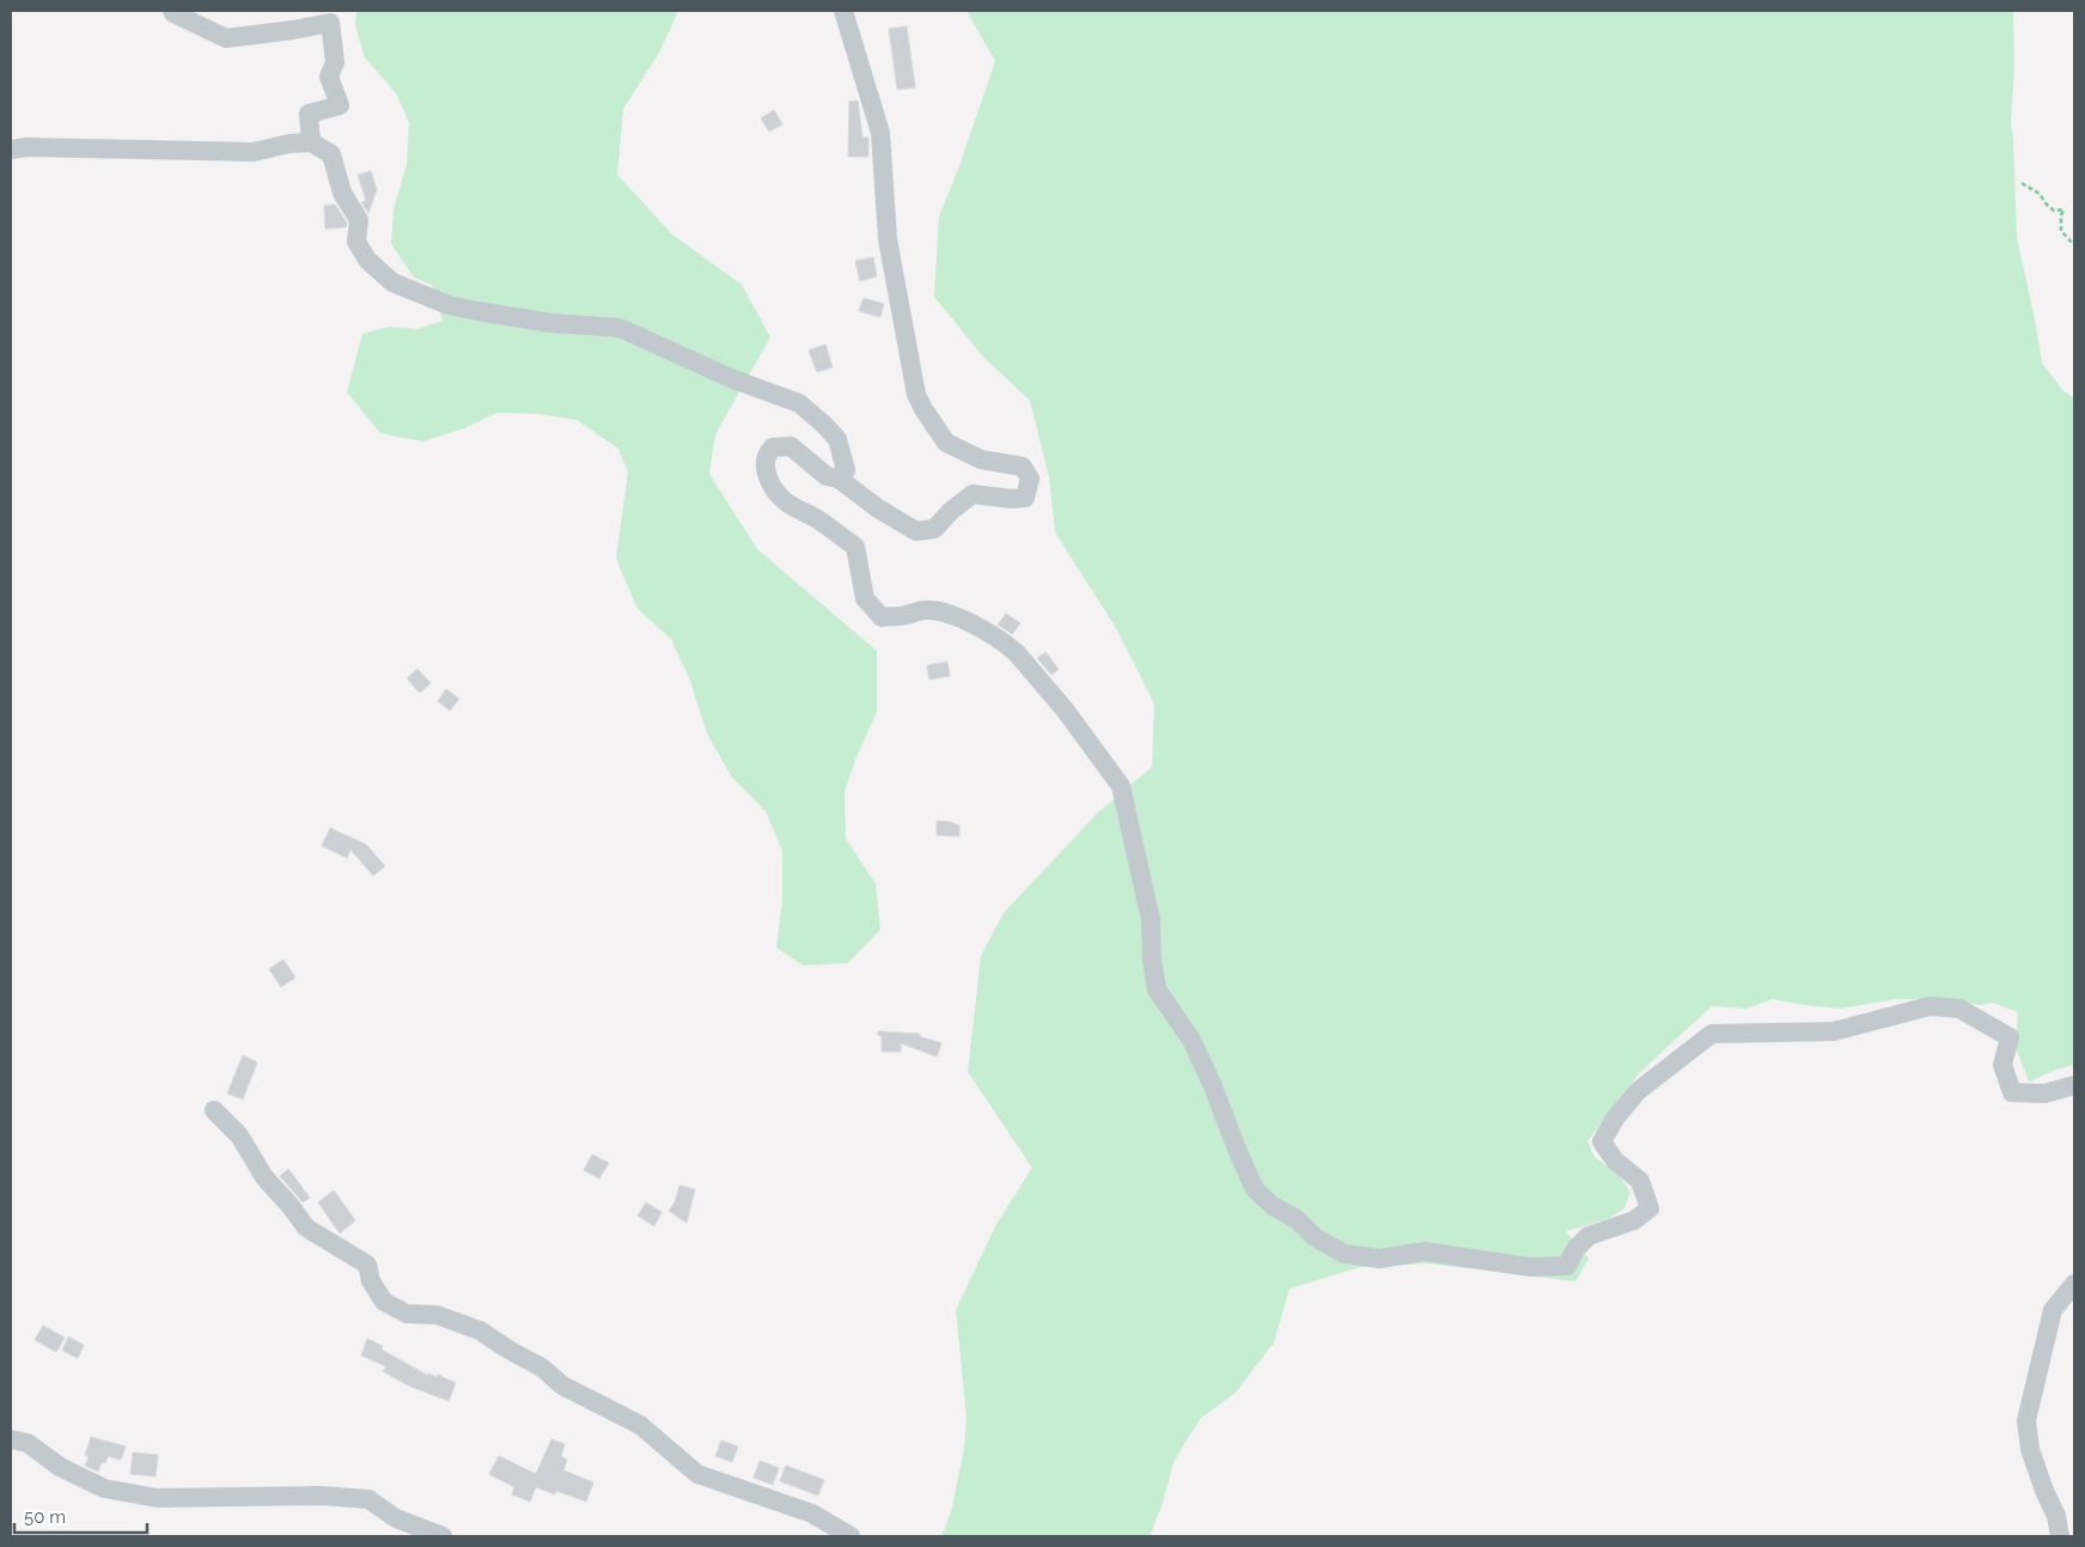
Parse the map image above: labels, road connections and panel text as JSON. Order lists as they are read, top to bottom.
{
  "scale_bar": "50 m"
}
